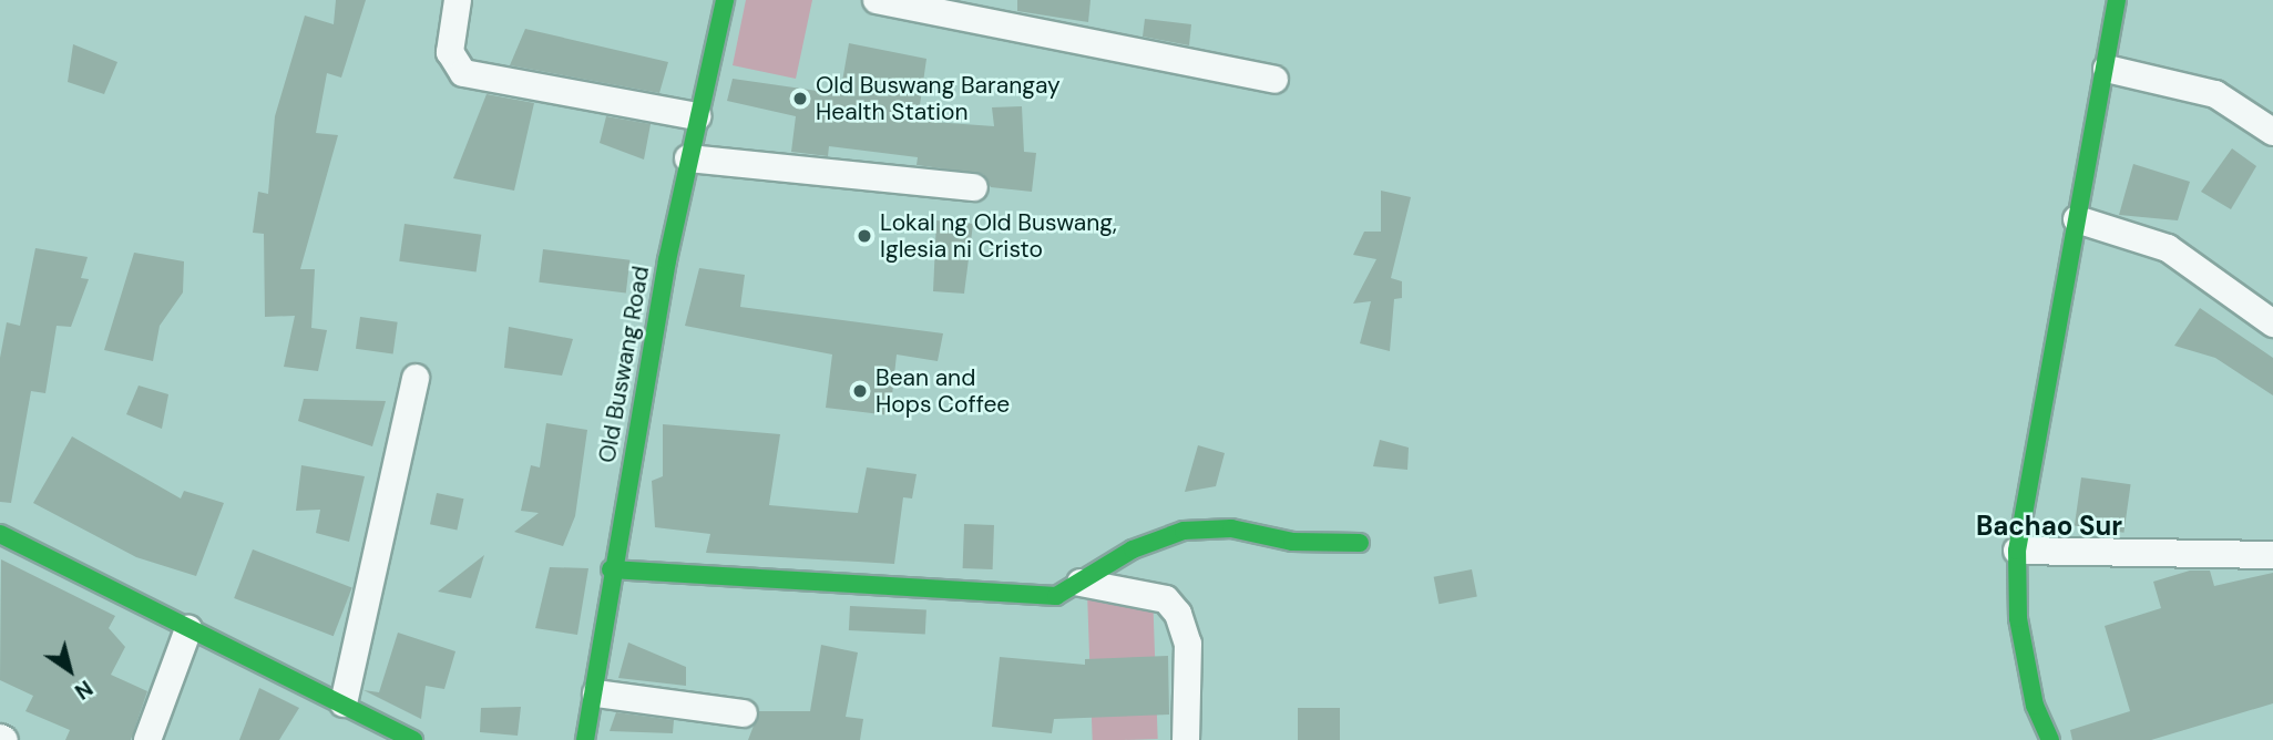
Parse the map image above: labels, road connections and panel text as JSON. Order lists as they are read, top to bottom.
{
  "streets": {
    "street": ["Old Buswang Road"]
  },
  "districts": ["Bachao Sur"],
  "places": ["Old Buswang Barangay Health Station", "Lokal ng Old Buswang, Iglesia ni Cristo", "Bean and Hops Coffee"],
  "north": "bottom right"
}
